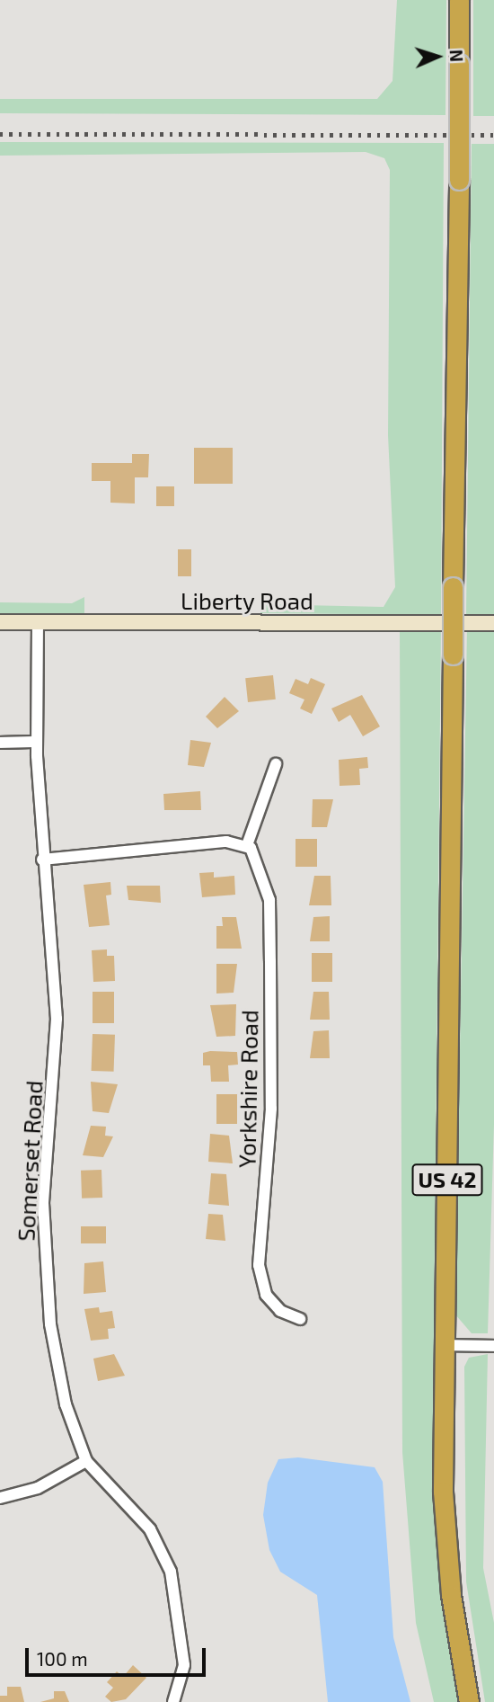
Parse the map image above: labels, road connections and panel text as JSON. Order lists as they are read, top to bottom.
{
  "streets": {
    "highway": ["US 42"],
    "street": ["Liberty Road", "Yorkshire Road", "Somerset Road"]
  },
  "crossings": [
    ["Liberty Road", "Somerset Road"]
  ],
  "scale_bar": "100 m",
  "north": "right"
}
